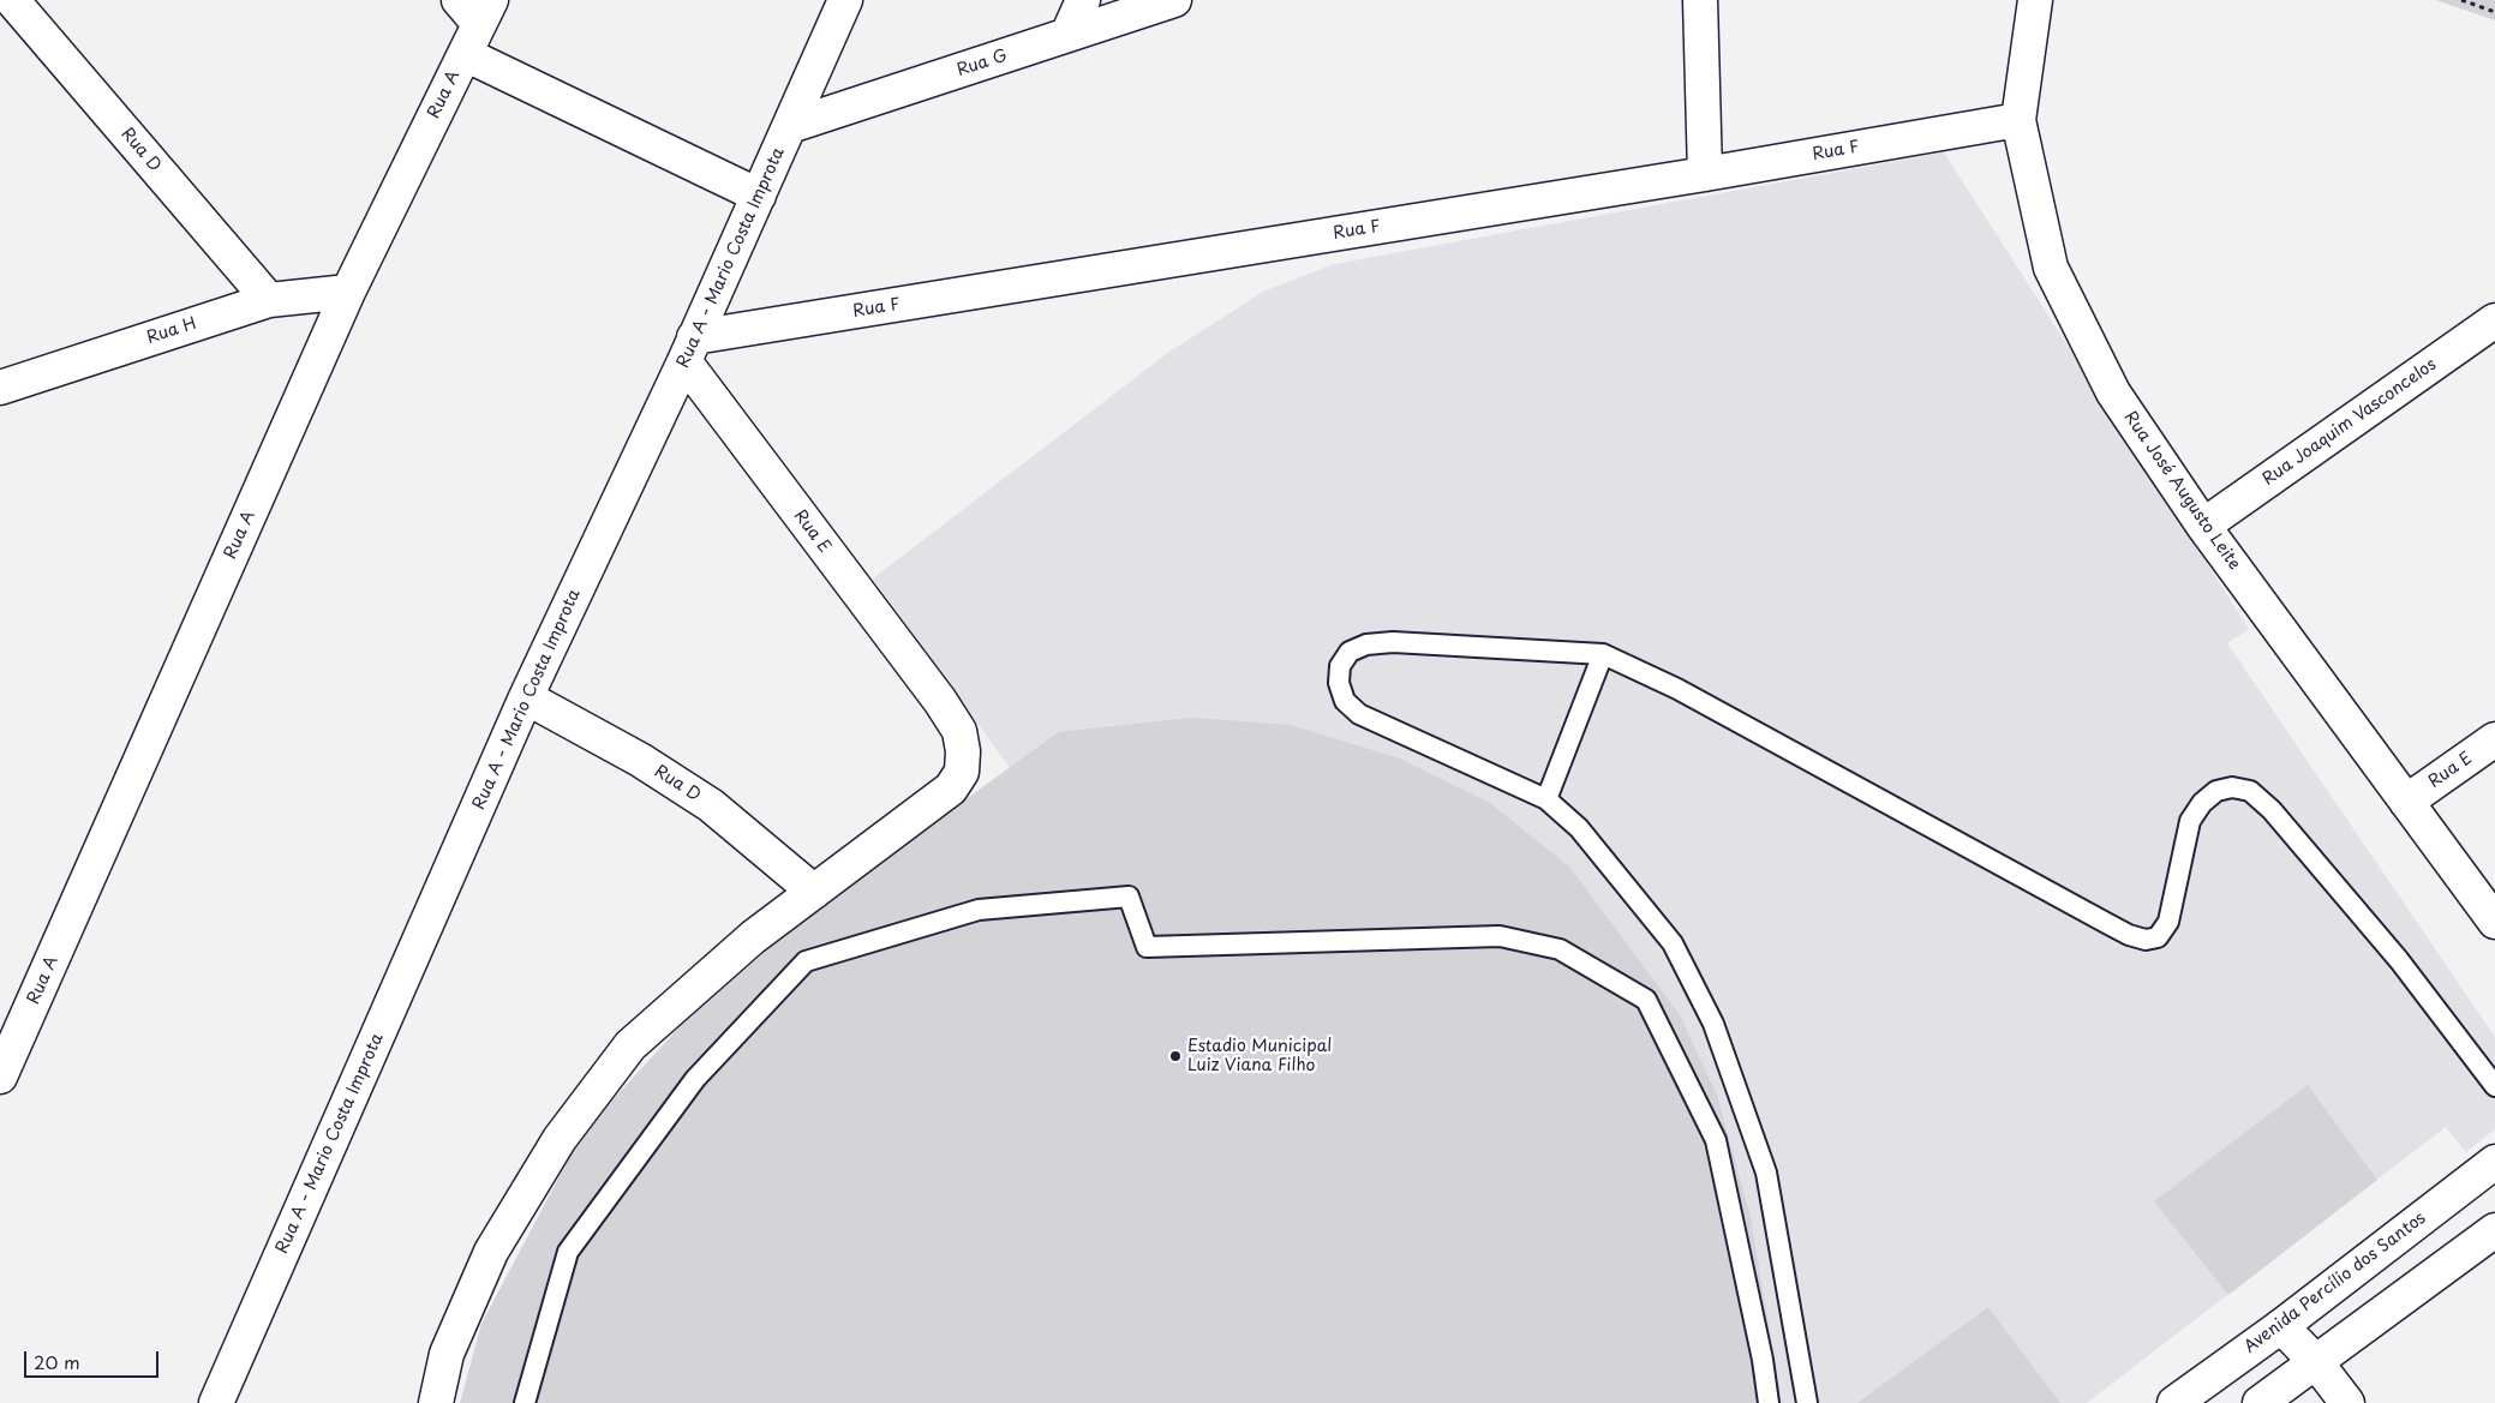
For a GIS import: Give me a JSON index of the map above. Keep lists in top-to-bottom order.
{
  "streets": {
    "street": [
      "Rua G",
      "Rua A",
      "Rua D",
      "Rua F",
      "Rua A - Mario Costa Improta",
      "Rua H",
      "Rua Joaquim Vasconcelos",
      "Rua José Augusto Leite",
      "Rua E",
      "Avenida Percílio dos Santos"
    ]
  },
  "crossings": [
    ["Rua G", "Rua A - Mario Costa Improta"],
    ["Rua A", "Rua H"],
    ["Rua D", "Rua A - Mario Costa Improta"],
    ["Rua D", "Rua H"],
    ["Rua D", "Rua E"],
    ["Rua F", "Rua A - Mario Costa Improta"],
    ["Rua F", "Rua José Augusto Leite"],
    ["Rua F", "Rua E"],
    ["Rua A - Mario Costa Improta", "Rua E"],
    ["Rua Joaquim Vasconcelos", "Rua José Augusto Leite"],
    ["Rua José Augusto Leite", "Rua E"]
  ],
  "places": ["Estadio Municipal Luiz Viana Filho"],
  "scale_bar": "20 m"
}
